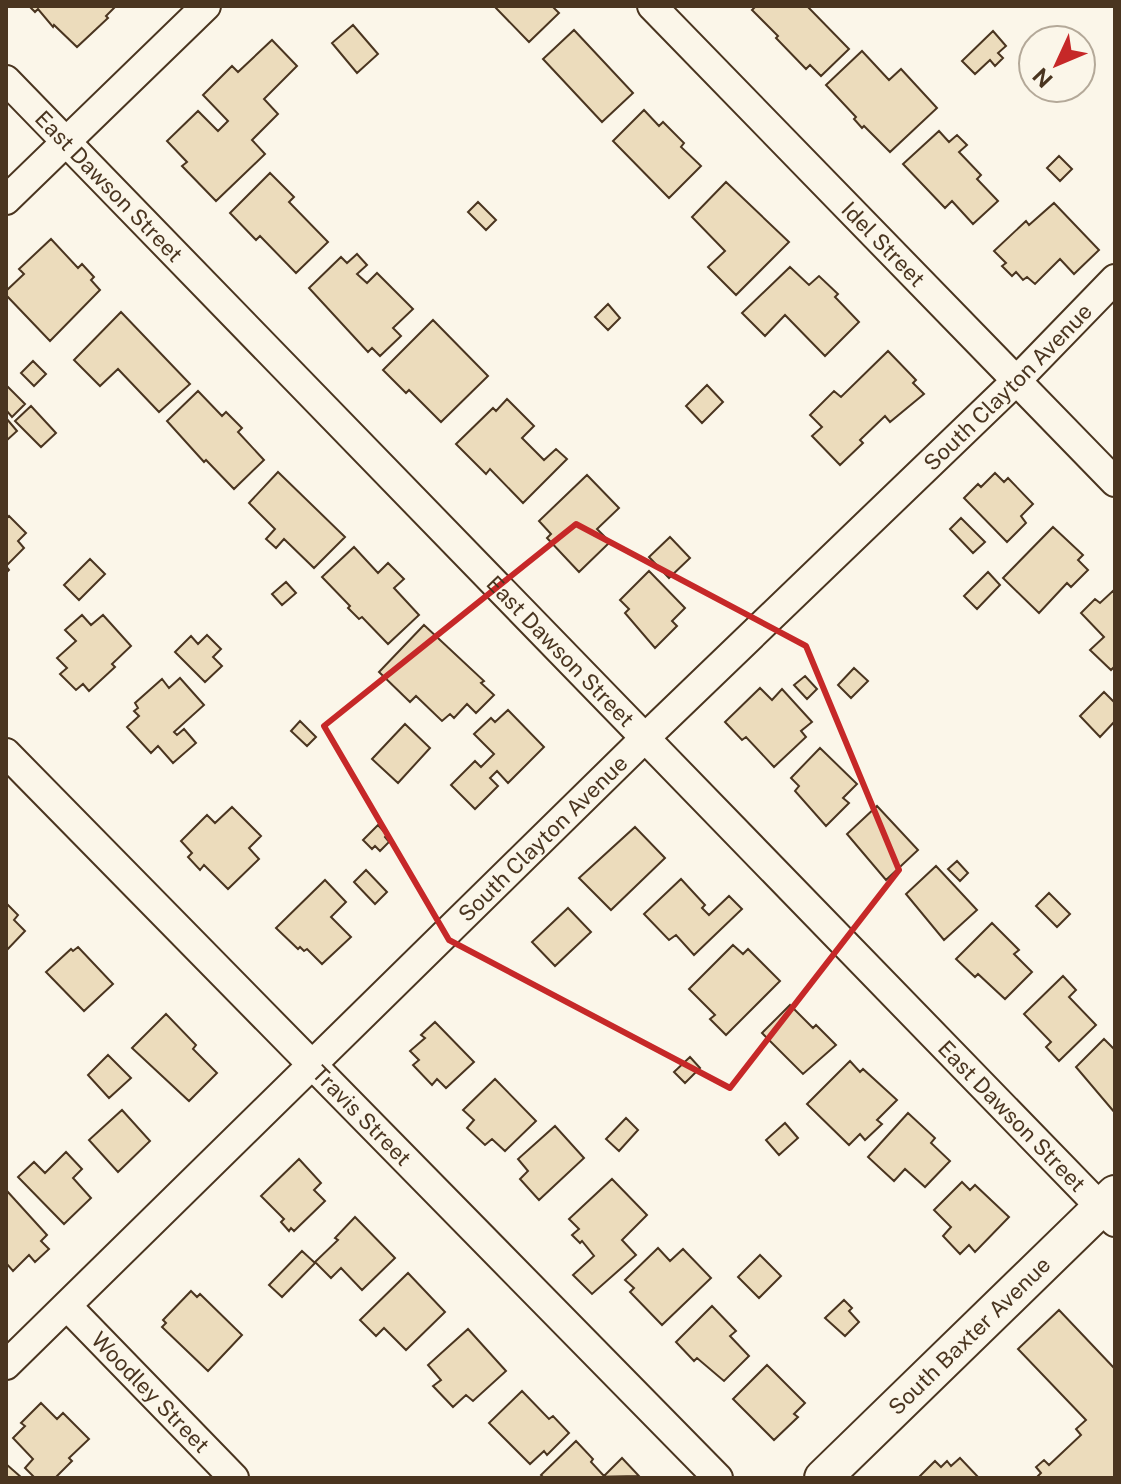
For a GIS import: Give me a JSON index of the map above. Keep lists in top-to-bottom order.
{
  "streets": {
    "street": [
      "East Dawson Street",
      "Idel Street",
      "South Clayton Avenue",
      "Travis Street",
      "South Baxter Avenue",
      "Woodley Street"
    ]
  },
  "crossings": [
    ["East Dawson Street", "South Clayton Avenue"],
    ["East Dawson Street", "South Baxter Avenue"],
    ["Idel Street", "South Clayton Avenue"],
    ["South Clayton Avenue", "Travis Street"],
    ["South Clayton Avenue", "Woodley Street"]
  ],
  "north": "bottom left"
}
